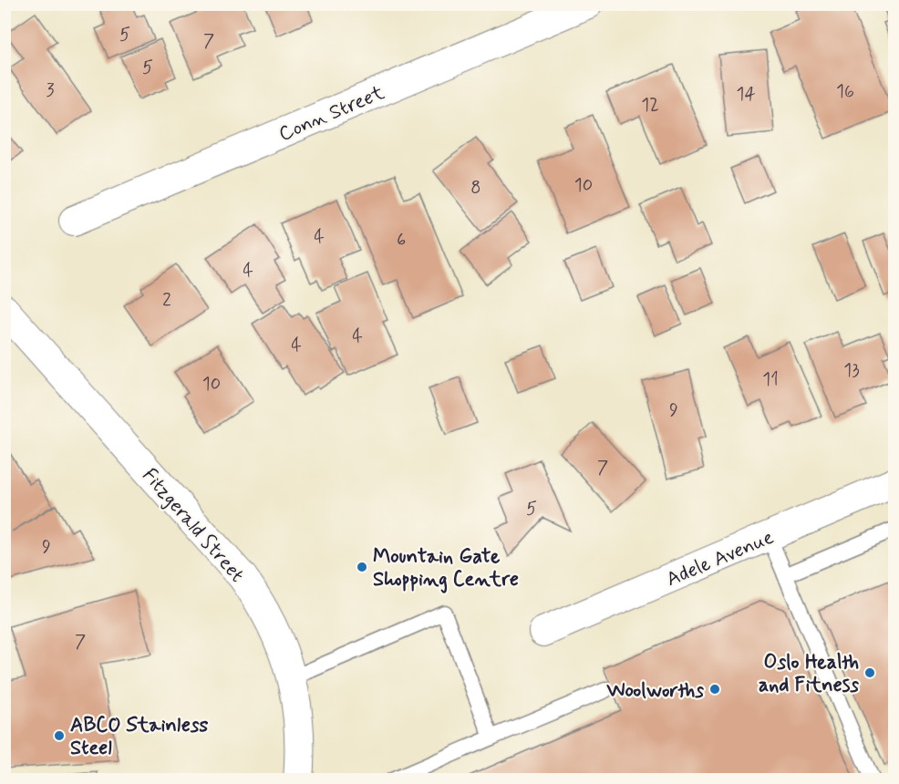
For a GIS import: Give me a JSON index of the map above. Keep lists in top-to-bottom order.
{
  "streets": {
    "street": ["Conn Street", "Fitzgerald Street", "Adele Avenue"]
  },
  "places": [
    "Mountain Gate Shopping Centre",
    "Oslo Health and Fitness",
    "Woolworths",
    "ABCO Stainless Steel"
  ],
  "house_numbers": [
    "5",
    "7",
    "5",
    "3",
    "16",
    "14",
    "12",
    "10",
    "8",
    "4",
    "6",
    "4",
    "2",
    "4",
    "4",
    "13",
    "11",
    "10",
    "9",
    "7",
    "5",
    "9",
    "7"
  ]
}
